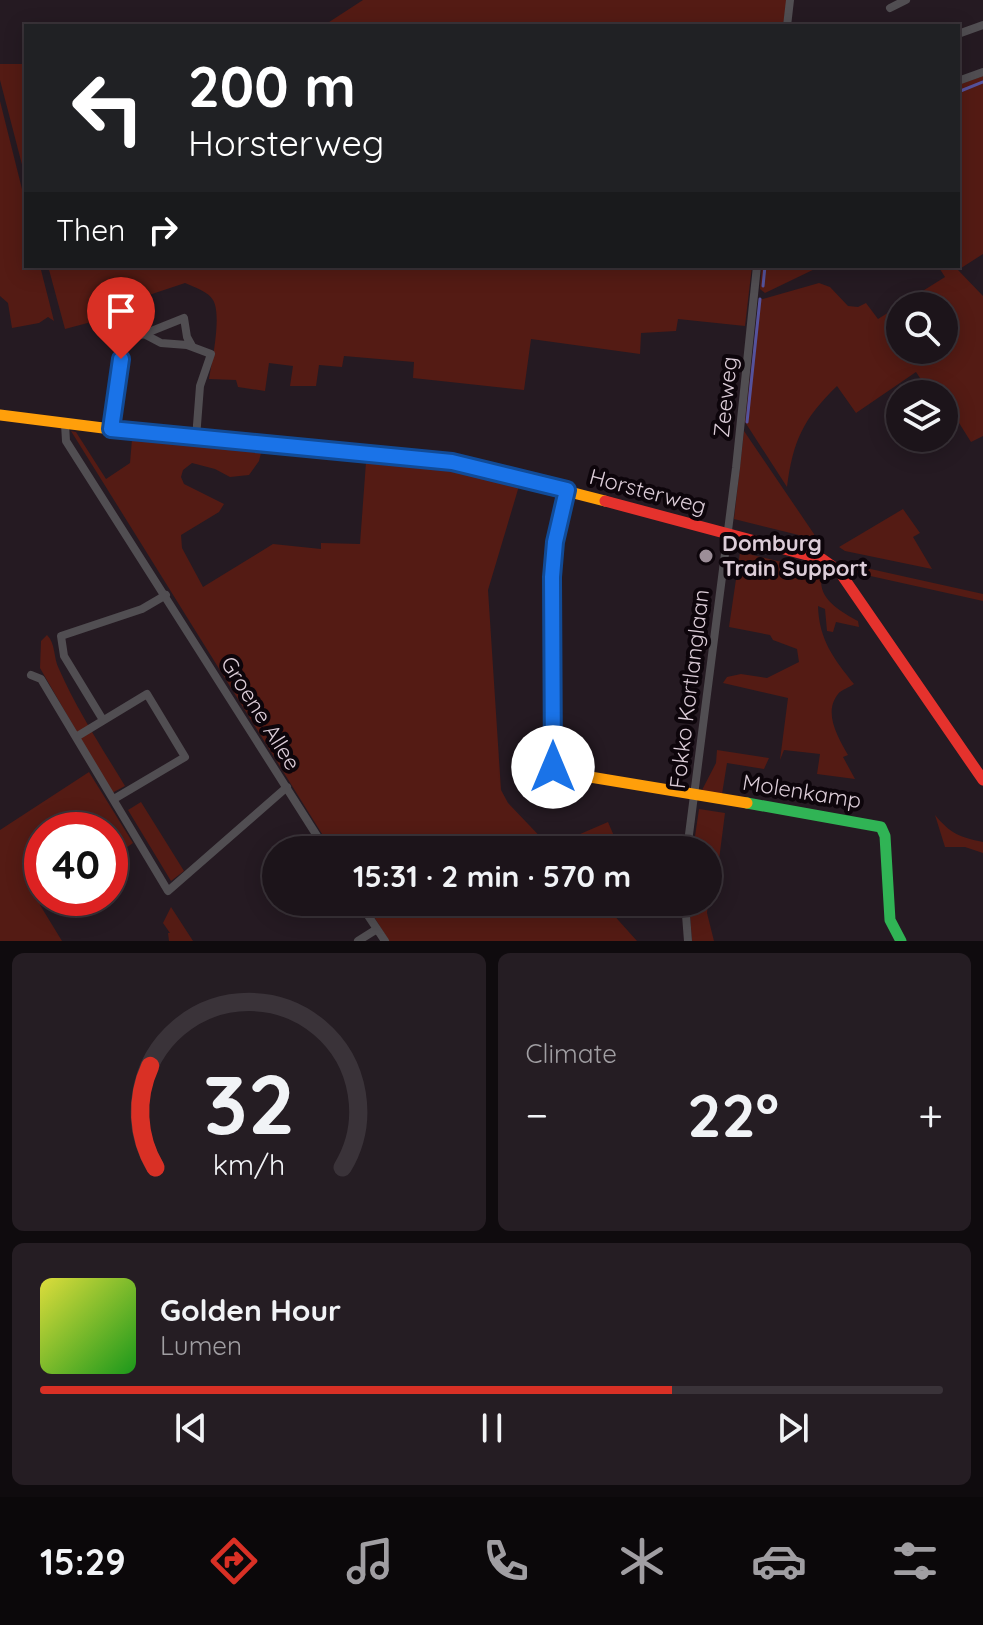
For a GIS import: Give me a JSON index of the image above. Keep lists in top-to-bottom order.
{
  "streets": {
    "main road": ["Horsterweg", "Molenkamp"],
    "street": ["Zeeweg", "Fokko Kortlanglaan", "Groene Allee"]
  },
  "crossings": [
    ["Zeeweg", "Horsterweg"],
    ["Zeeweg", "Fokko Kortlanglaan"],
    ["Horsterweg", "Fokko Kortlanglaan"],
    ["Horsterweg", "Groene Allee"],
    ["Horsterweg", "Molenkamp"],
    ["Fokko Kortlanglaan", "Molenkamp"]
  ],
  "places": ["Domburg Train Support"],
  "page": {
    "turn": ["200 m", "Horsterweg"],
    "then": "Then",
    "limit": "40",
    "trip": "15:31 · 2 min · 570 m",
    "tile": "Climate",
    "heat": ["−", "22°", "+"],
    "song": ["Golden Hour", "Lumen"],
    "tabs": "15:29",
    "gauge": ["32", "km/h"]
  }
}
